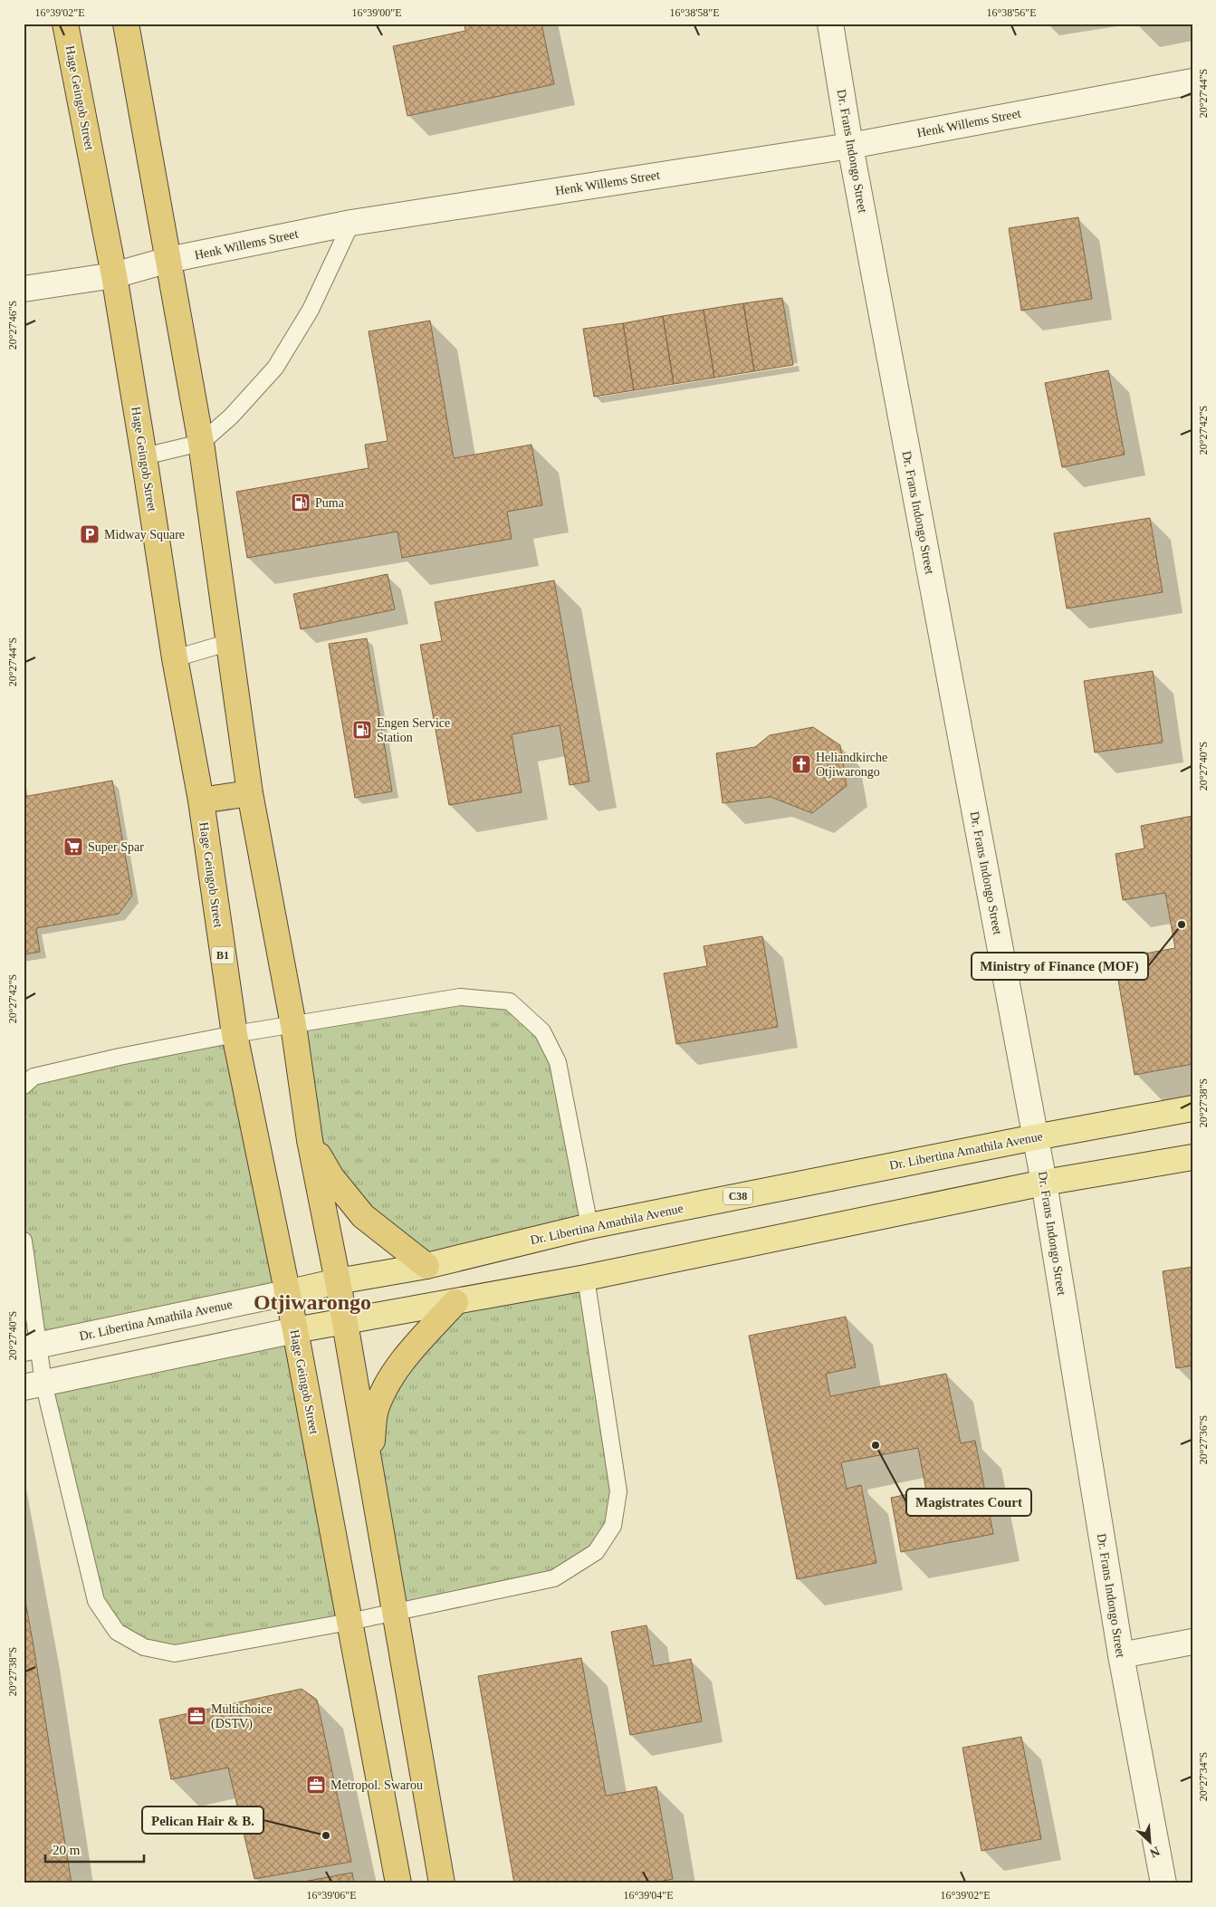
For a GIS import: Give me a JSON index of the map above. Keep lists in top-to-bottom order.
{
  "streets": {
    "highway": ["Hage Geingob Street", "B1"],
    "main road": ["Dr. Libertina Amathila Avenue", "C38"],
    "street": ["Henk Willems Street", "Dr. Frans Indongo Street"]
  },
  "crossings": [
    ["Hage Geingob Street", "Henk Willems Street"],
    ["Hage Geingob Street", "Dr. Libertina Amathila Avenue"],
    ["Henk Willems Street", "Dr. Frans Indongo Street"],
    ["Dr. Frans Indongo Street", "Dr. Libertina Amathila Avenue"]
  ],
  "districts": ["Otjiwarongo"],
  "places": {
    "fuel station": ["Puma", "Engen Service Station"],
    "parking": ["Midway Square"],
    "church": ["Heliandkirche Otjiwarongo"],
    "supermarket": ["Super Spar"],
    "other": ["Ministry of Finance (MOF)", "Magistrates Court", "Pelican Hair & B."],
    "office": ["Multichoice (DSTV)", "Metropol. Swarou"]
  },
  "scale_bar": "20 m",
  "north": "bottom right",
  "coordinates": [
    "16°39'02\"E",
    "16°39'00\"E",
    "16°38'58\"E",
    "16°38'56\"E",
    "20°27'44\"S",
    "20°27'46\"S",
    "20°27'42\"S",
    "20°27'40\"S",
    "20°27'38\"S",
    "20°27'36\"S",
    "20°27'34\"S",
    "16°39'06\"E",
    "16°39'04\"E"
  ]
}
